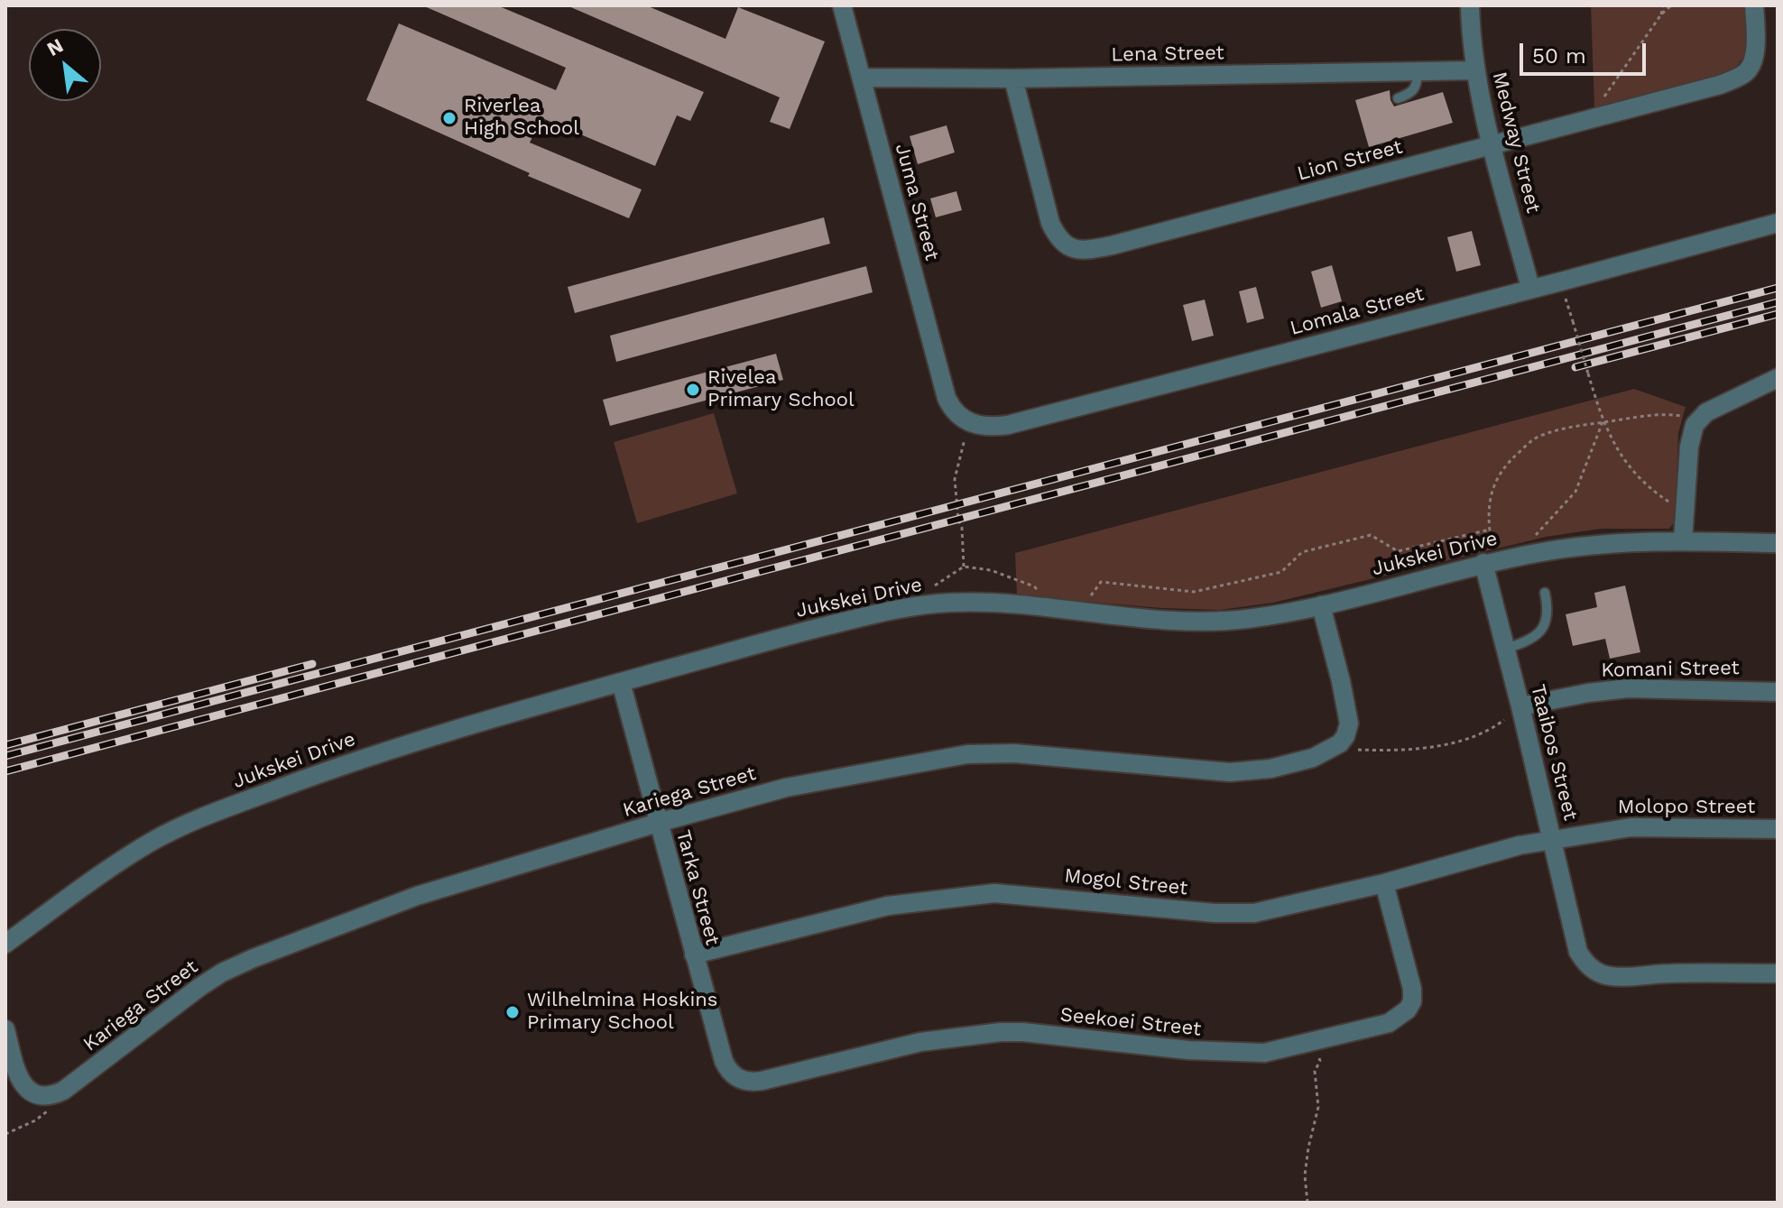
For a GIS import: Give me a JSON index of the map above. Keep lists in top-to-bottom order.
{
  "streets": {
    "street": [
      "Lena Street",
      "Medway Street",
      "Lion Street",
      "Juma Street",
      "Lomala Street",
      "Jukskei Drive",
      "Komani Street",
      "Taaibos Street",
      "Kariega Street",
      "Molopo Street",
      "Mogol Street",
      "Tarka Street",
      "Seekoei Street"
    ]
  },
  "crossings": [
    ["Lena Street", "Medway Street"],
    ["Lena Street", "Lion Street"],
    ["Lena Street", "Juma Street"],
    ["Medway Street", "Lion Street"],
    ["Medway Street", "Lomala Street"],
    ["Juma Street", "Lomala Street"],
    ["Jukskei Drive", "Taaibos Street"],
    ["Jukskei Drive", "Tarka Street"],
    ["Komani Street", "Taaibos Street"],
    ["Taaibos Street", "Molopo Street"],
    ["Taaibos Street", "Mogol Street"],
    ["Kariega Street", "Tarka Street"],
    ["Molopo Street", "Mogol Street"],
    ["Mogol Street", "Tarka Street"],
    ["Mogol Street", "Seekoei Street"],
    ["Tarka Street", "Seekoei Street"]
  ],
  "places": ["Riverlea High School", "Rivelea Primary School", "Wilhelmina Hoskins Primary School"],
  "scale_bar": "50 m",
  "north": "top left"
}
